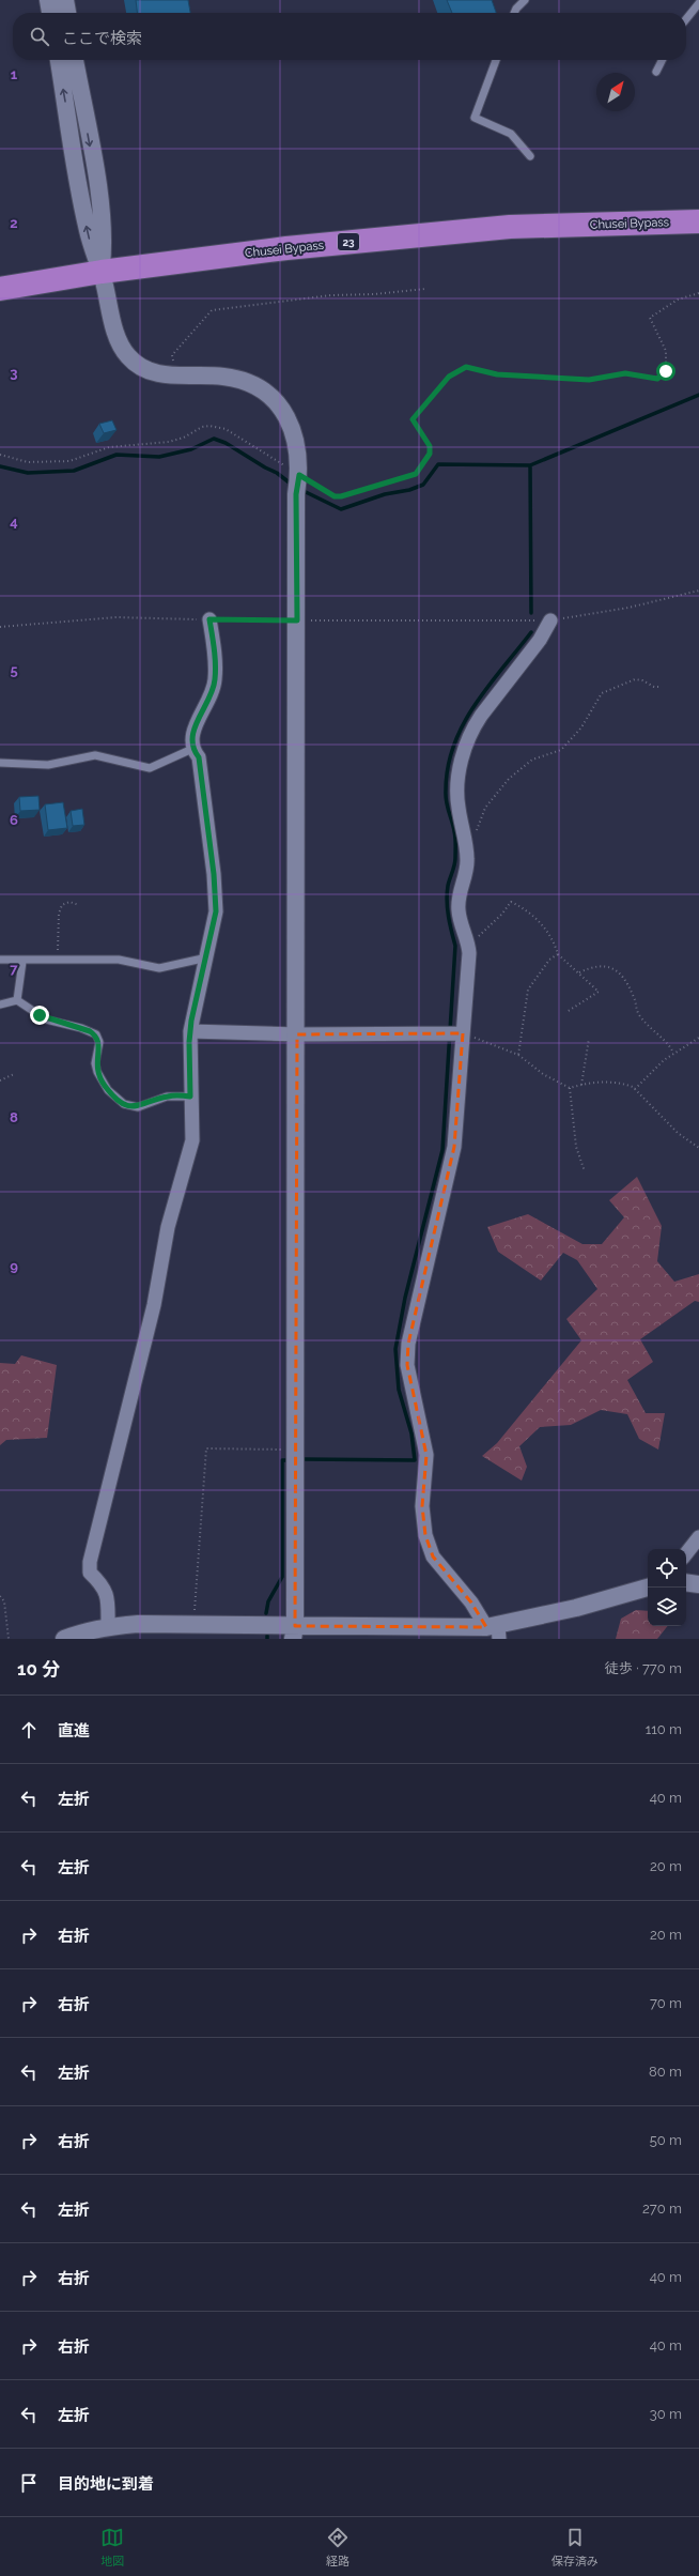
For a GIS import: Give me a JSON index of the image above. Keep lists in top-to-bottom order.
{
  "streets": {
    "highway": ["Chusei Bypass", "23"]
  },
  "north": "top right",
  "page": {
    "search": "ここで検索",
    "heading": ["10 分", "徒歩 · 770 m"],
    "list": [
      ["直進", "110 m"],
      ["左折", "40 m"],
      ["左折", "20 m"],
      ["右折", "20 m"],
      ["右折", "70 m"],
      ["左折", "80 m"],
      ["右折", "50 m"],
      ["左折", "270 m"],
      ["右折", "40 m"],
      ["右折", "40 m"],
      ["左折", "30 m"],
      "目的地に到着"
    ],
    "nav": ["地図", "経路", "保存済み"]
  },
  "grid": {
    "rows": [
      "1",
      "2",
      "3",
      "4",
      "5",
      "6",
      "7",
      "8",
      "9"
    ]
  }
}
